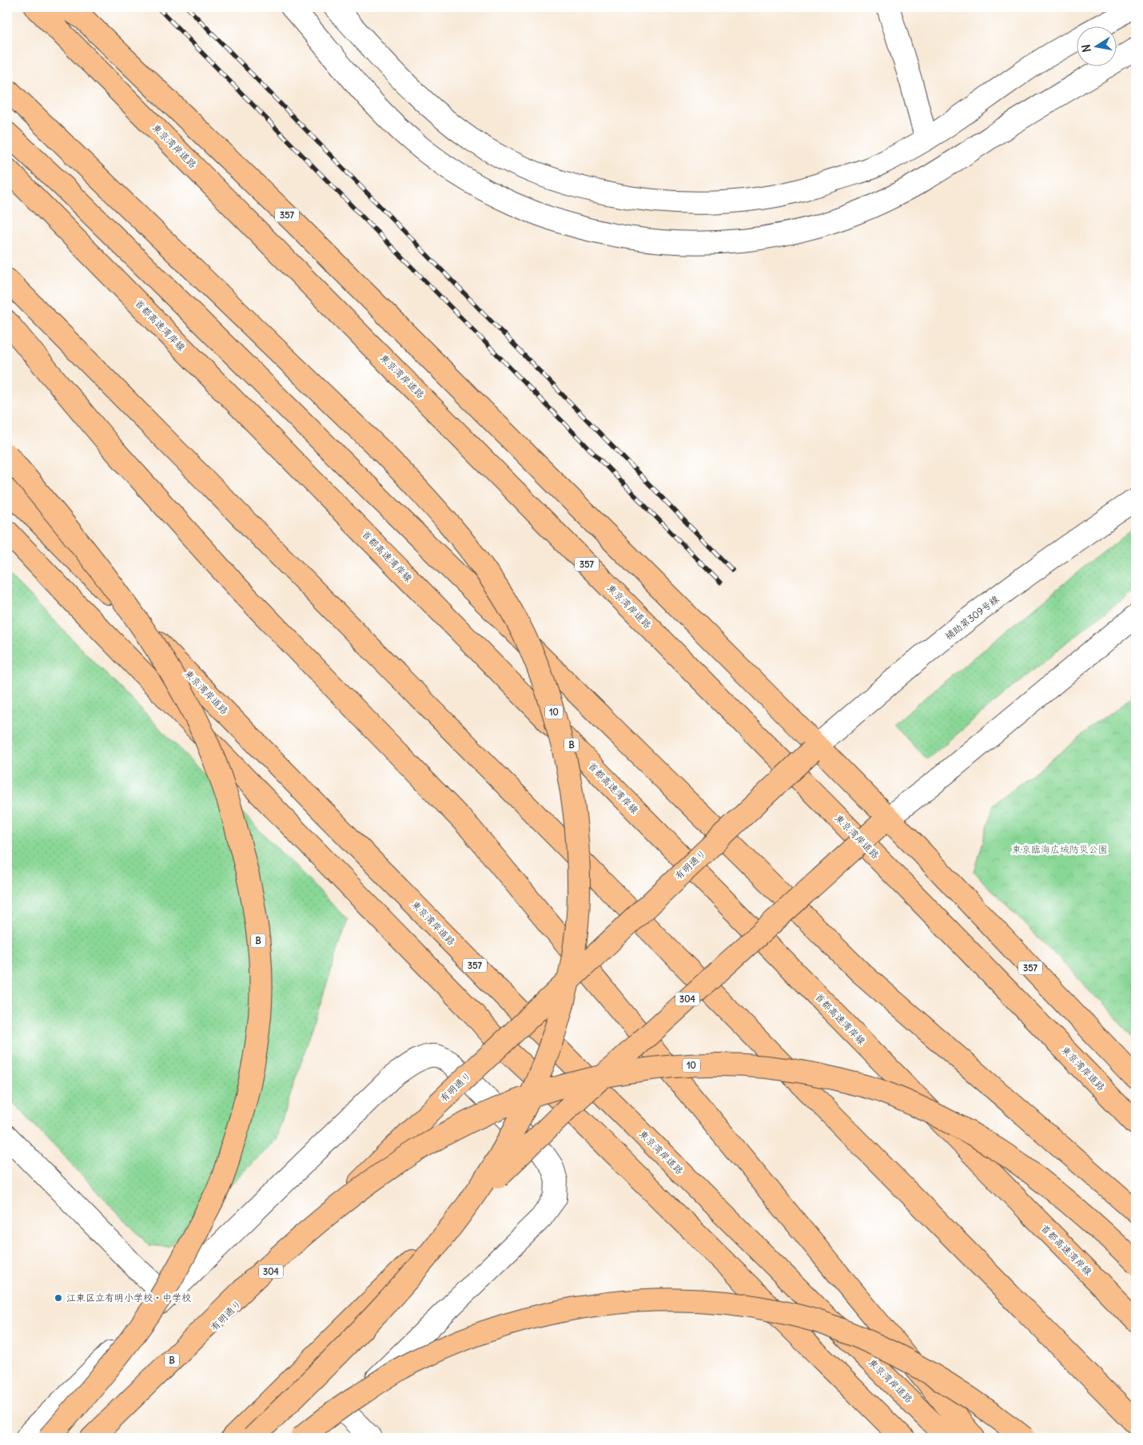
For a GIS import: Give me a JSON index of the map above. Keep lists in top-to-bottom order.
{
  "streets": {
    "main road": [
      "東京湾岸道路",
      "357",
      "首都高速湾岸線",
      "10",
      "B",
      "有明通り",
      "304"
    ],
    "street": ["補助第309号線"]
  },
  "crossings": [
    ["357", "補助第309号線"],
    ["357", "有明通り"],
    ["357", "304"],
    ["補助第309号線", "有明通り"],
    ["10", "B"]
  ],
  "parks": ["東京臨海広域防災公園"],
  "places": ["江東区立有明小学校・中学校"],
  "north": "left"
}
